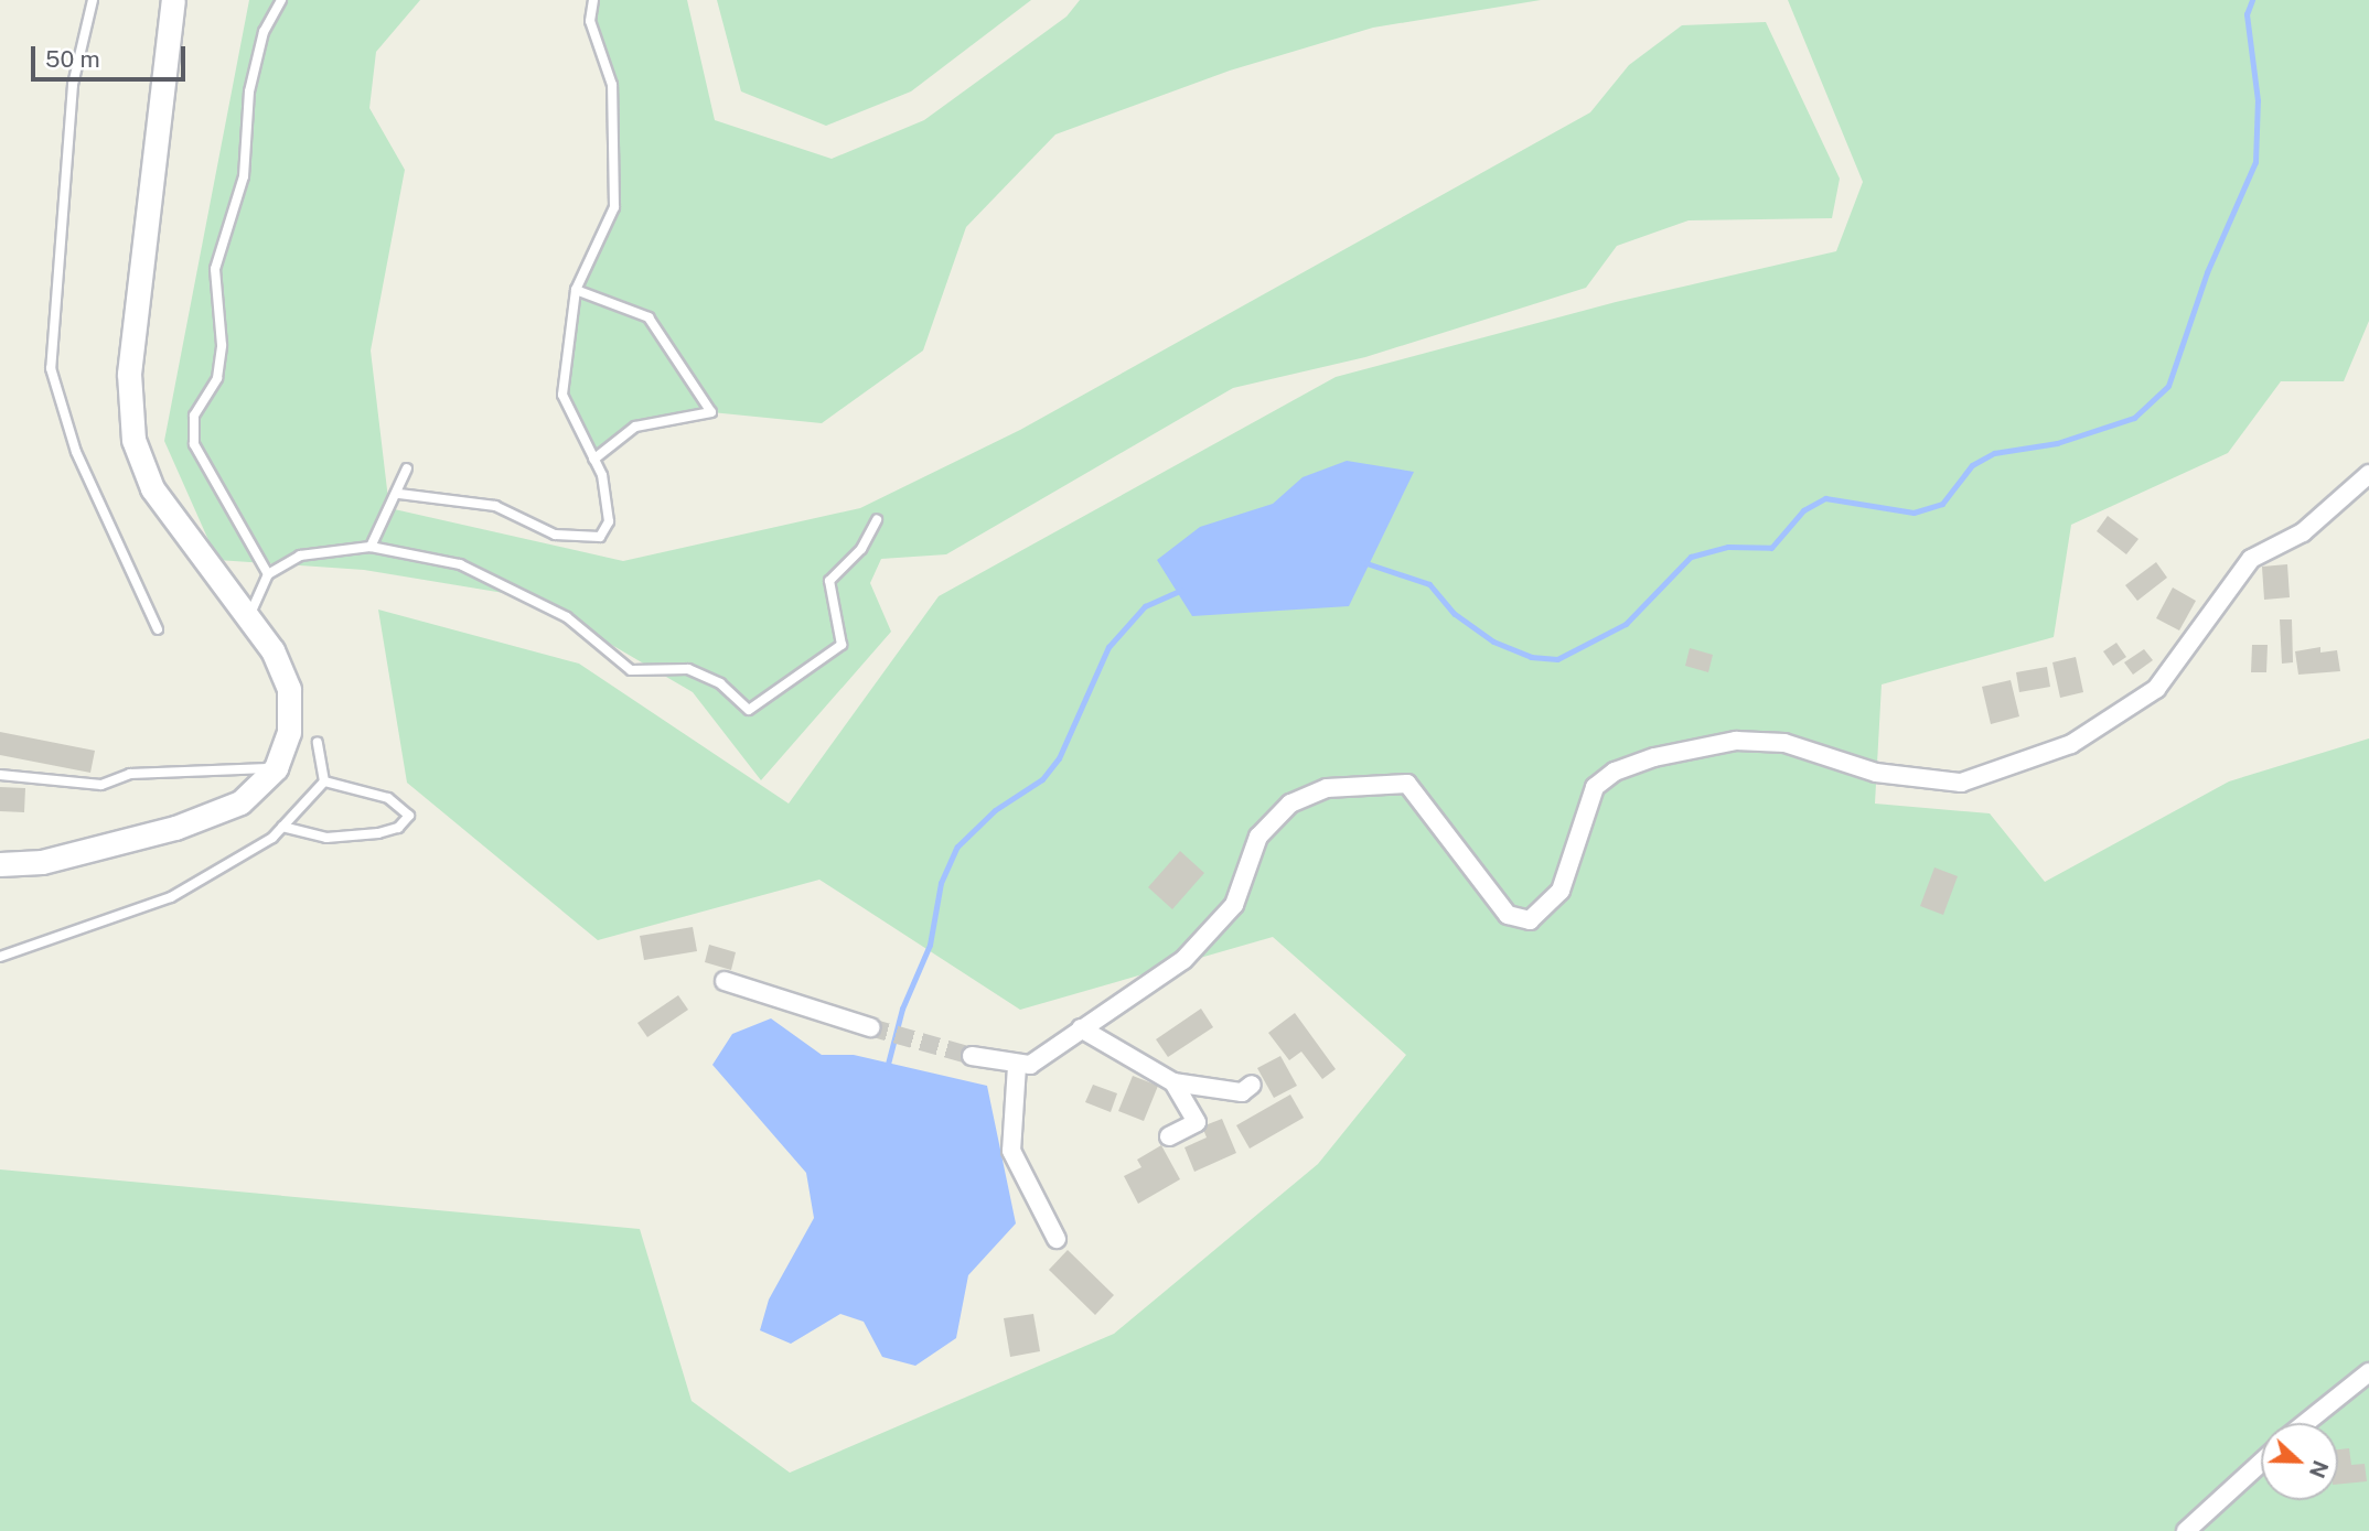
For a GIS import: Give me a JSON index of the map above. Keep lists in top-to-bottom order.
{
  "scale_bar": "50 m",
  "north": "right"
}
